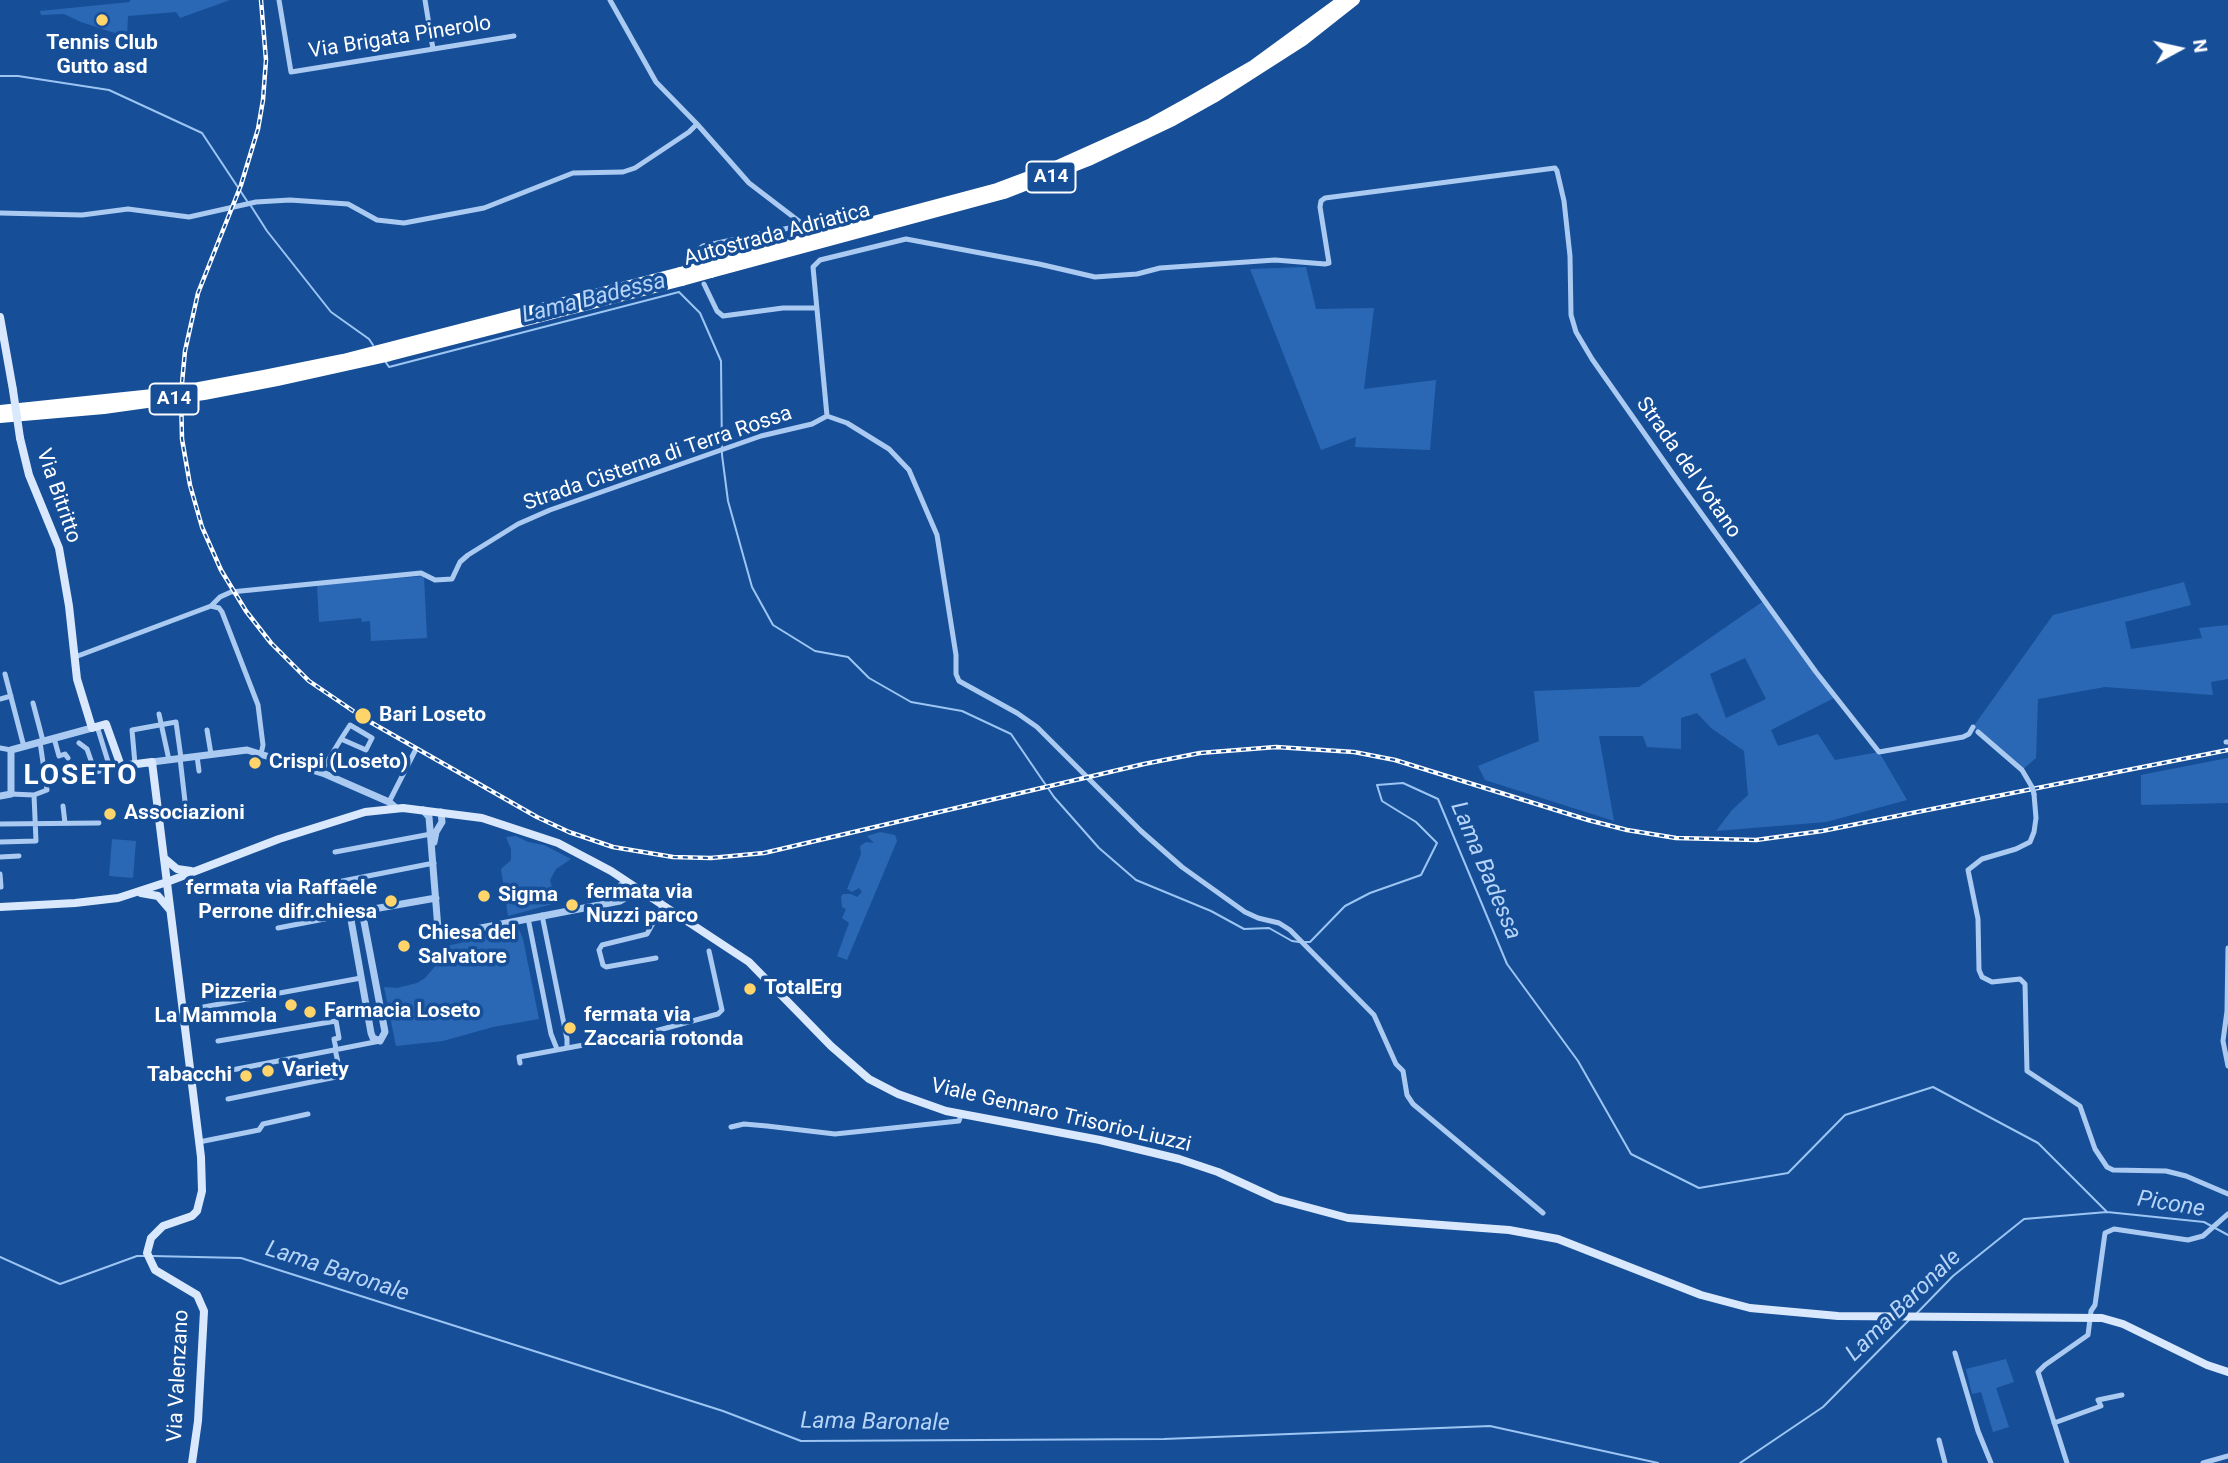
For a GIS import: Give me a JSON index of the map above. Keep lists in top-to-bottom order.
{
  "streets": {
    "highway": ["A14", "Autostrada Adriatica"],
    "main road": ["Via Bitritto", "Viale Gennaro Trisorio-Liuzzi", "Via Valenzano"],
    "street": ["Via Brigata Pinerolo", "Strada Cisterna di Terra Rossa", "Strada del Votano"]
  },
  "crossings": [
    ["Strada Cisterna di Terra Rossa", "Via Bitritto"],
    ["Viale Gennaro Trisorio-Liuzzi", "Via Valenzano"]
  ],
  "districts": ["LOSETO"],
  "water": ["Lama Badessa", "Picone", "Lama Baronale"],
  "places": [
    "Tennis Club Gutto asd",
    "Bari Loseto",
    "Crispi (Loseto)",
    "Associazioni",
    "Sigma",
    "fermata via Raffaele Perrone difr.chiesa",
    "fermata via Nuzzi parco",
    "Chiesa del Salvatore",
    "TotalErg",
    "Pizzeria La Mammola",
    "Farmacia Loseto",
    "fermata via Zaccaria rotonda",
    "Variety",
    "Tabacchi"
  ],
  "north": "right"
}
